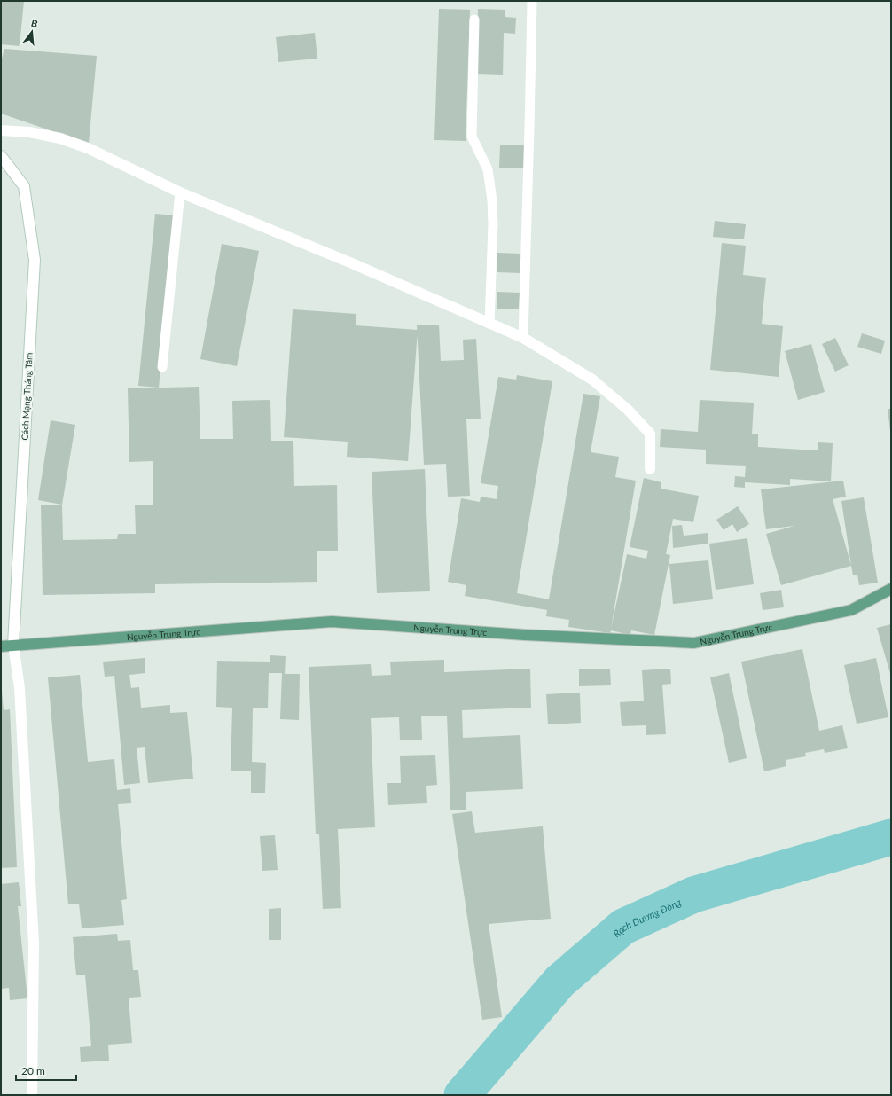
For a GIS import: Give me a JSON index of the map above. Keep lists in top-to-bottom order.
{
  "streets": {
    "main road": ["Nguyễn Trung Trực"],
    "street": ["Cách Mạng Tháng Tám"]
  },
  "crossings": [
    ["Cách Mạng Tháng Tám", "Nguyễn Trung Trực"]
  ],
  "water": ["Rạch Dương Đông"],
  "scale_bar": "20 m",
  "north": "top"
}
